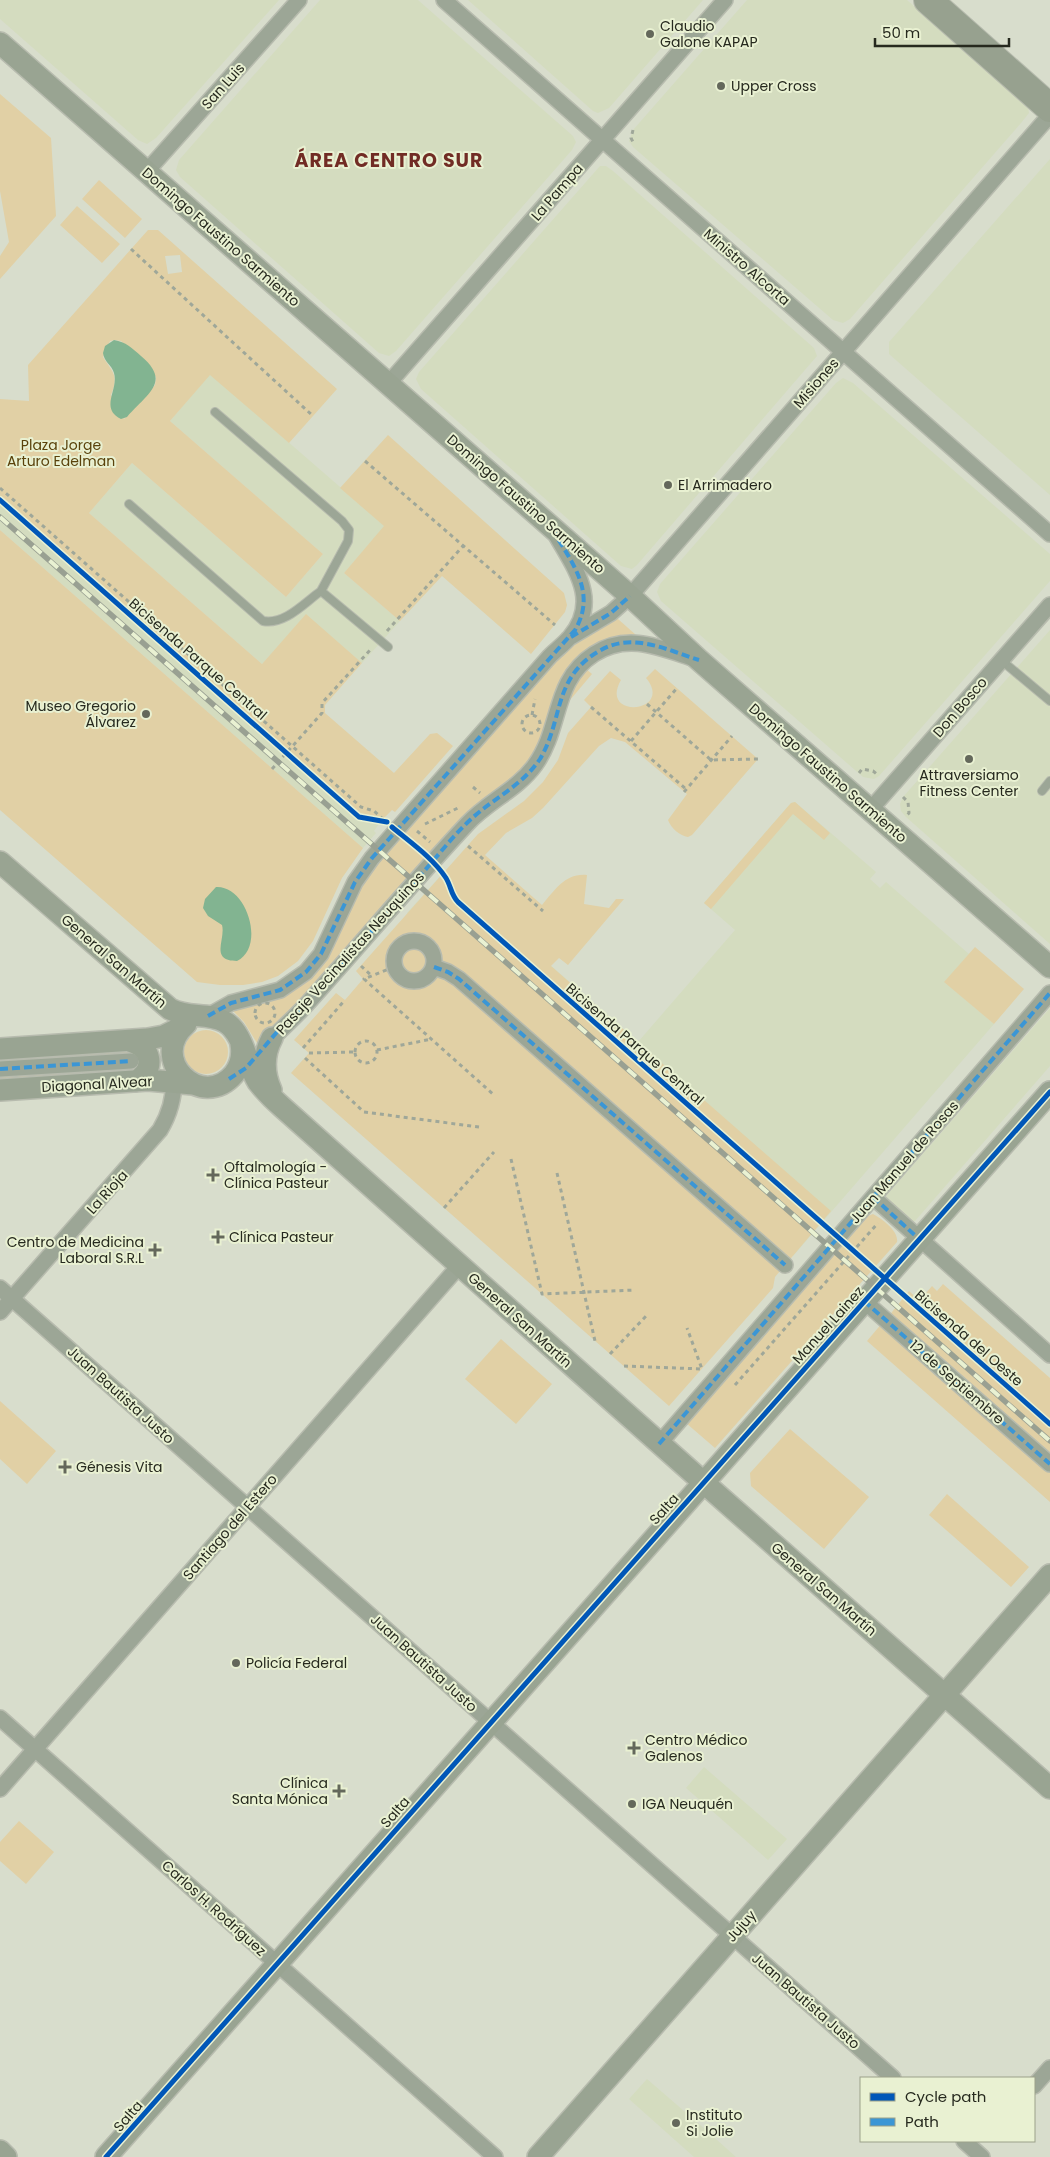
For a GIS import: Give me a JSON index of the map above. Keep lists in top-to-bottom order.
{
  "streets": {
    "main road": [
      "Domingo Faustino Sarmiento",
      "General San Martín",
      "Diagonal Alvear",
      "Manuel Lainez",
      "Salta",
      "Jujuy"
    ],
    "street": [
      "San Luis",
      "La Pampa",
      "Ministro Alcorta",
      "Misiones",
      "Don Bosco",
      "Pasaje Vecinalistas Neuquinos",
      "Juan Manuel de Rosas",
      "La Rioja",
      "12 de Septiembre",
      "Juan Bautista Justo",
      "Santiago del Estero",
      "Carlos H. Rodríguez"
    ],
    "cycle path": ["Bicisenda Parque Central"]
  },
  "crossings": [
    ["San Luis", "Domingo Faustino Sarmiento"],
    ["La Pampa", "Domingo Faustino Sarmiento"],
    ["La Pampa", "Ministro Alcorta"],
    ["Domingo Faustino Sarmiento", "Misiones"],
    ["Domingo Faustino Sarmiento", "Don Bosco"],
    ["Domingo Faustino Sarmiento", "Pasaje Vecinalistas Neuquinos"],
    ["Ministro Alcorta", "Misiones"],
    ["Misiones", "Pasaje Vecinalistas Neuquinos"],
    ["Pasaje Vecinalistas Neuquinos", "General San Martín"],
    ["Pasaje Vecinalistas Neuquinos", "Diagonal Alvear"],
    ["Pasaje Vecinalistas Neuquinos", "La Rioja"],
    ["General San Martín", "Diagonal Alvear"],
    ["General San Martín", "Juan Manuel de Rosas"],
    ["General San Martín", "La Rioja"],
    ["General San Martín", "Manuel Lainez"],
    ["General San Martín", "Salta"],
    ["General San Martín", "Santiago del Estero"],
    ["General San Martín", "Jujuy"],
    ["Diagonal Alvear", "La Rioja"],
    ["La Rioja", "Juan Bautista Justo"],
    ["Manuel Lainez", "12 de Septiembre"],
    ["Manuel Lainez", "Salta"],
    ["Juan Bautista Justo", "Salta"],
    ["Juan Bautista Justo", "Santiago del Estero"],
    ["Juan Bautista Justo", "Jujuy"],
    ["Salta", "Carlos H. Rodríguez"],
    ["Santiago del Estero", "Carlos H. Rodríguez"]
  ],
  "districts": ["ÁREA CENTRO SUR"],
  "parks": ["Plaza Jorge Arturo Edelman"],
  "places": {
    "other": [
      "Claudio Galone KAPAP",
      "Upper Cross",
      "El Arrimadero",
      "Museo Gregorio Álvarez",
      "Attraversiamo Fitness Center",
      "Policía Federal",
      "IGA Neuquén",
      "Instituto Si Jolie"
    ],
    "health": [
      "Oftalmología - Clínica Pasteur",
      "Clínica Pasteur",
      "Centro de Medicina Laboral S.R.L",
      "Génesis Vita",
      "Centro Médico Galenos",
      "Clínica Santa Mónica"
    ]
  },
  "legend": ["Cycle path", "Path"],
  "scale_bar": "50 m"
}
